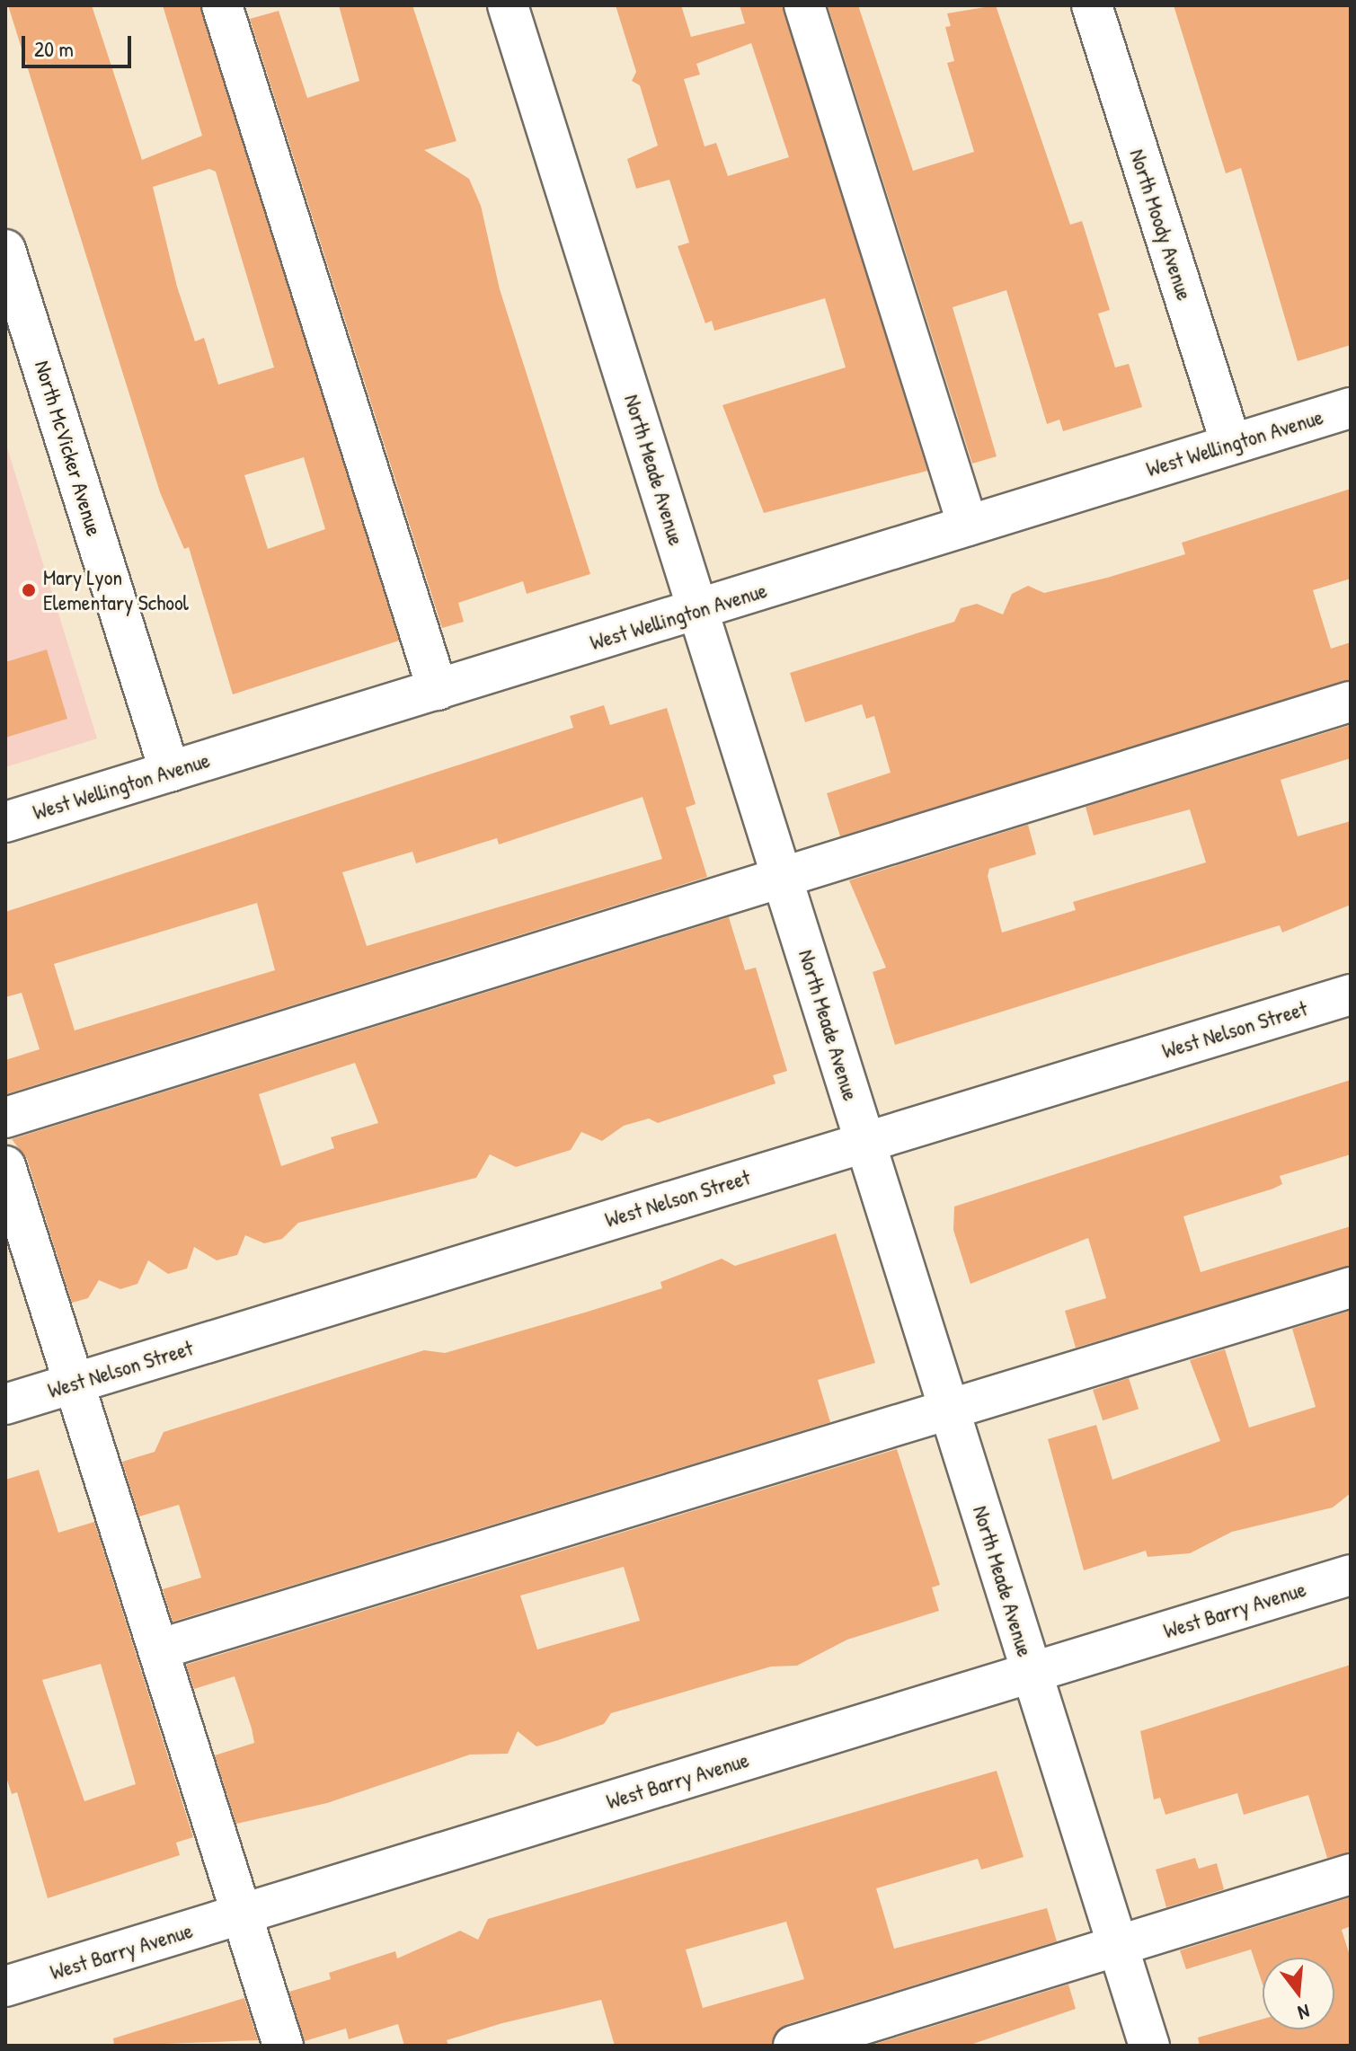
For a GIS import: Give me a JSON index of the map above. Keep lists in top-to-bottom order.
{
  "streets": {
    "street": [
      "North Moody Avenue",
      "West Wellington Avenue",
      "North McVicker Avenue",
      "North Meade Avenue",
      "West Nelson Street",
      "West Barry Avenue"
    ]
  },
  "crossings": [
    ["North Moody Avenue", "West Wellington Avenue"],
    ["West Wellington Avenue", "North McVicker Avenue"],
    ["West Wellington Avenue", "North Meade Avenue"],
    ["North Meade Avenue", "West Nelson Street"],
    ["North Meade Avenue", "West Barry Avenue"]
  ],
  "places": ["Mary Lyon Elementary School"],
  "scale_bar": "20 m",
  "north": "bottom"
}
